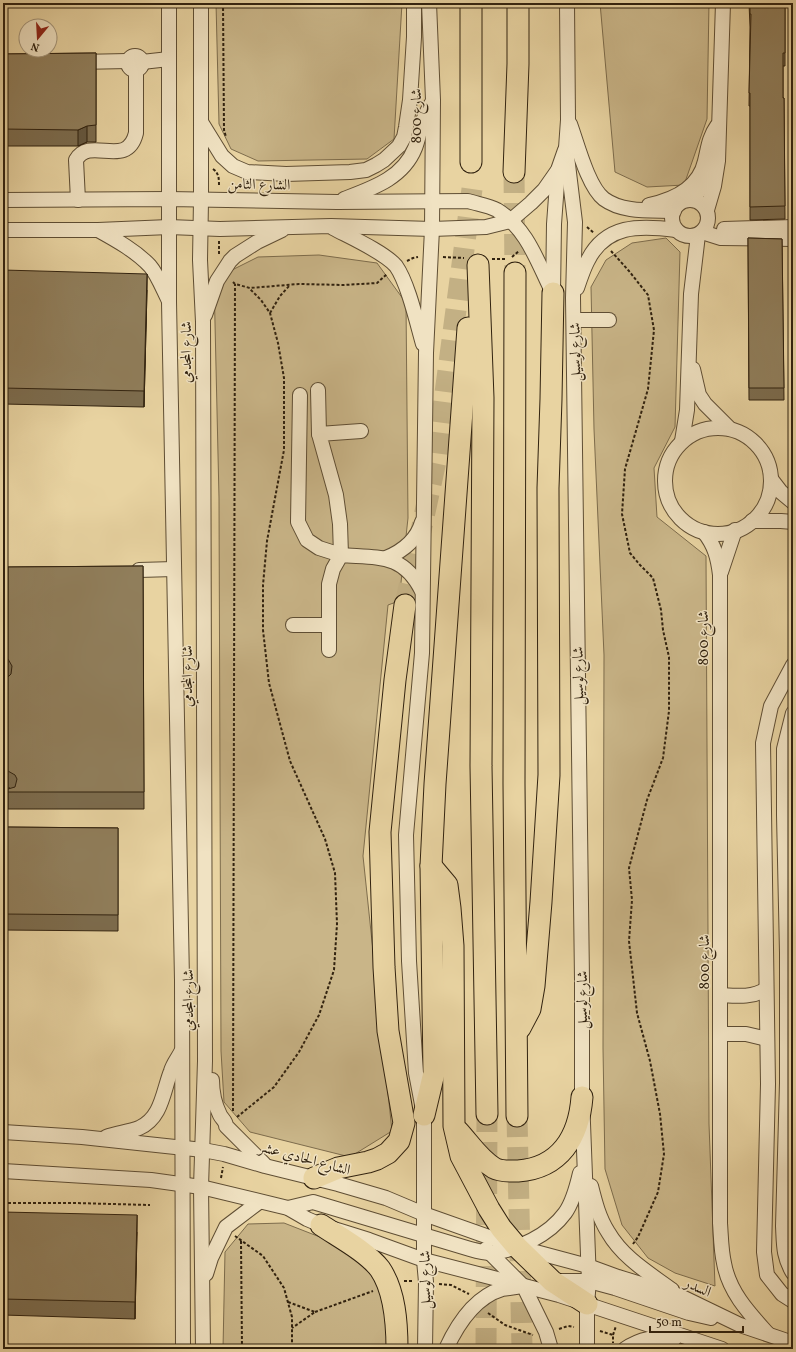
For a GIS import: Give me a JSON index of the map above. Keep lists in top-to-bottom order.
{
  "streets": {
    "street": [
      "شارع 800",
      "الشارع الثامن",
      "شارع المجدمي",
      "شارع لوسيل",
      "الشارع الحادي عشر",
      "السدر"
    ]
  },
  "crossings": [
    ["شارع 800", "الشارع الثامن"],
    ["شارع 800", "شارع لوسيل"],
    ["شارع 800", "السدر"],
    ["الشارع الثامن", "شارع المجدمي"],
    ["شارع المجدمي", "الشارع الحادي عشر"],
    ["شارع لوسيل", "الشارع الحادي عشر"],
    ["شارع لوسيل", "السدر"],
    ["الشارع الحادي عشر", "السدر"]
  ],
  "scale_bar": "50 m",
  "north": "bottom"
}
